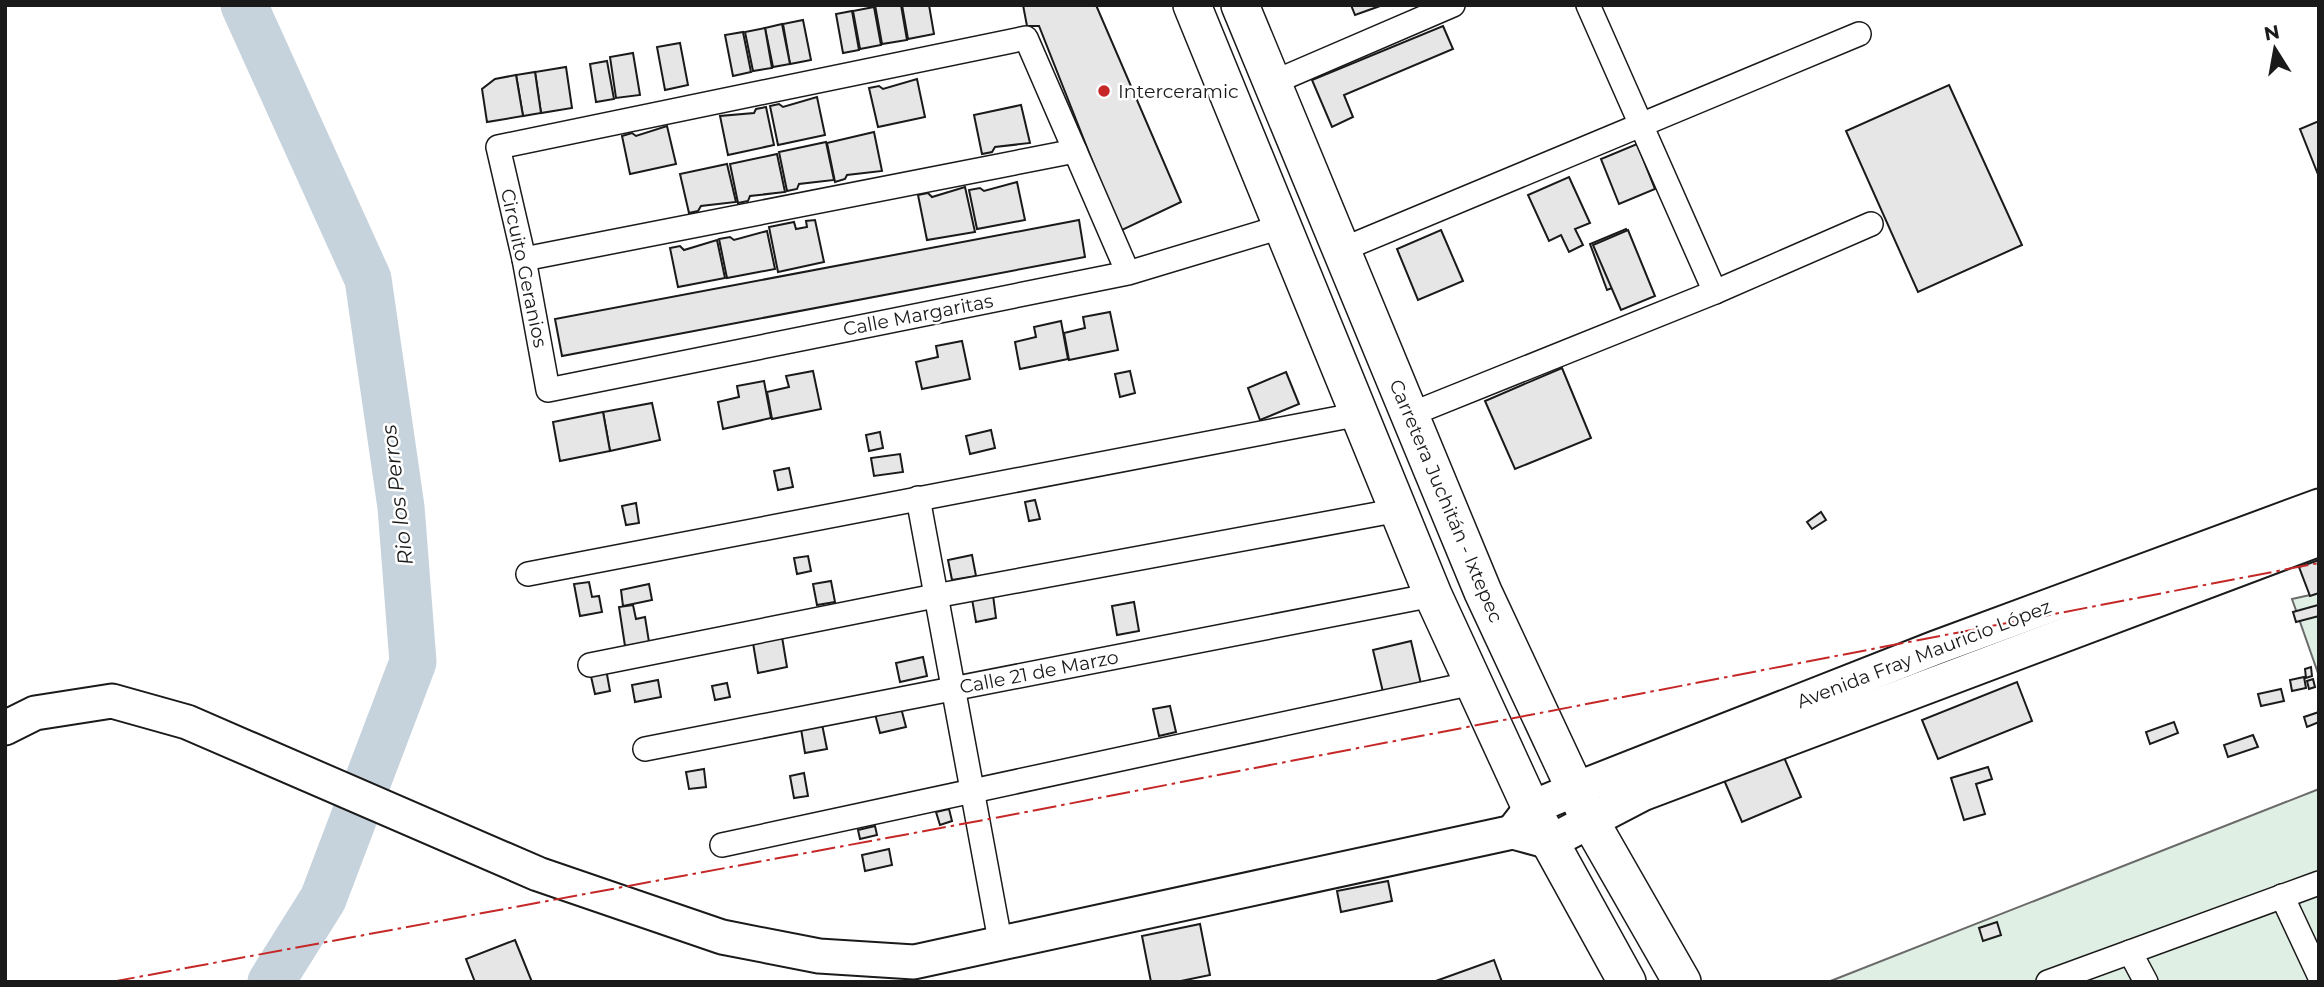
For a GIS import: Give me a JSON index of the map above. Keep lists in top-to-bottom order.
{
  "streets": {
    "main road": ["Carretera Juchitán - Ixtepec"],
    "street": [
      "Circuito Geranios",
      "Calle Margaritas",
      "Avenida Fray Mauricio López",
      "Calle 21 de Marzo"
    ]
  },
  "crossings": [
    ["Circuito Geranios", "Calle Margaritas"],
    ["Carretera Juchitán - Ixtepec", "Avenida Fray Mauricio López"]
  ],
  "water": ["Rio los Perros"],
  "places": ["Interceramic"],
  "north": "top"
}
